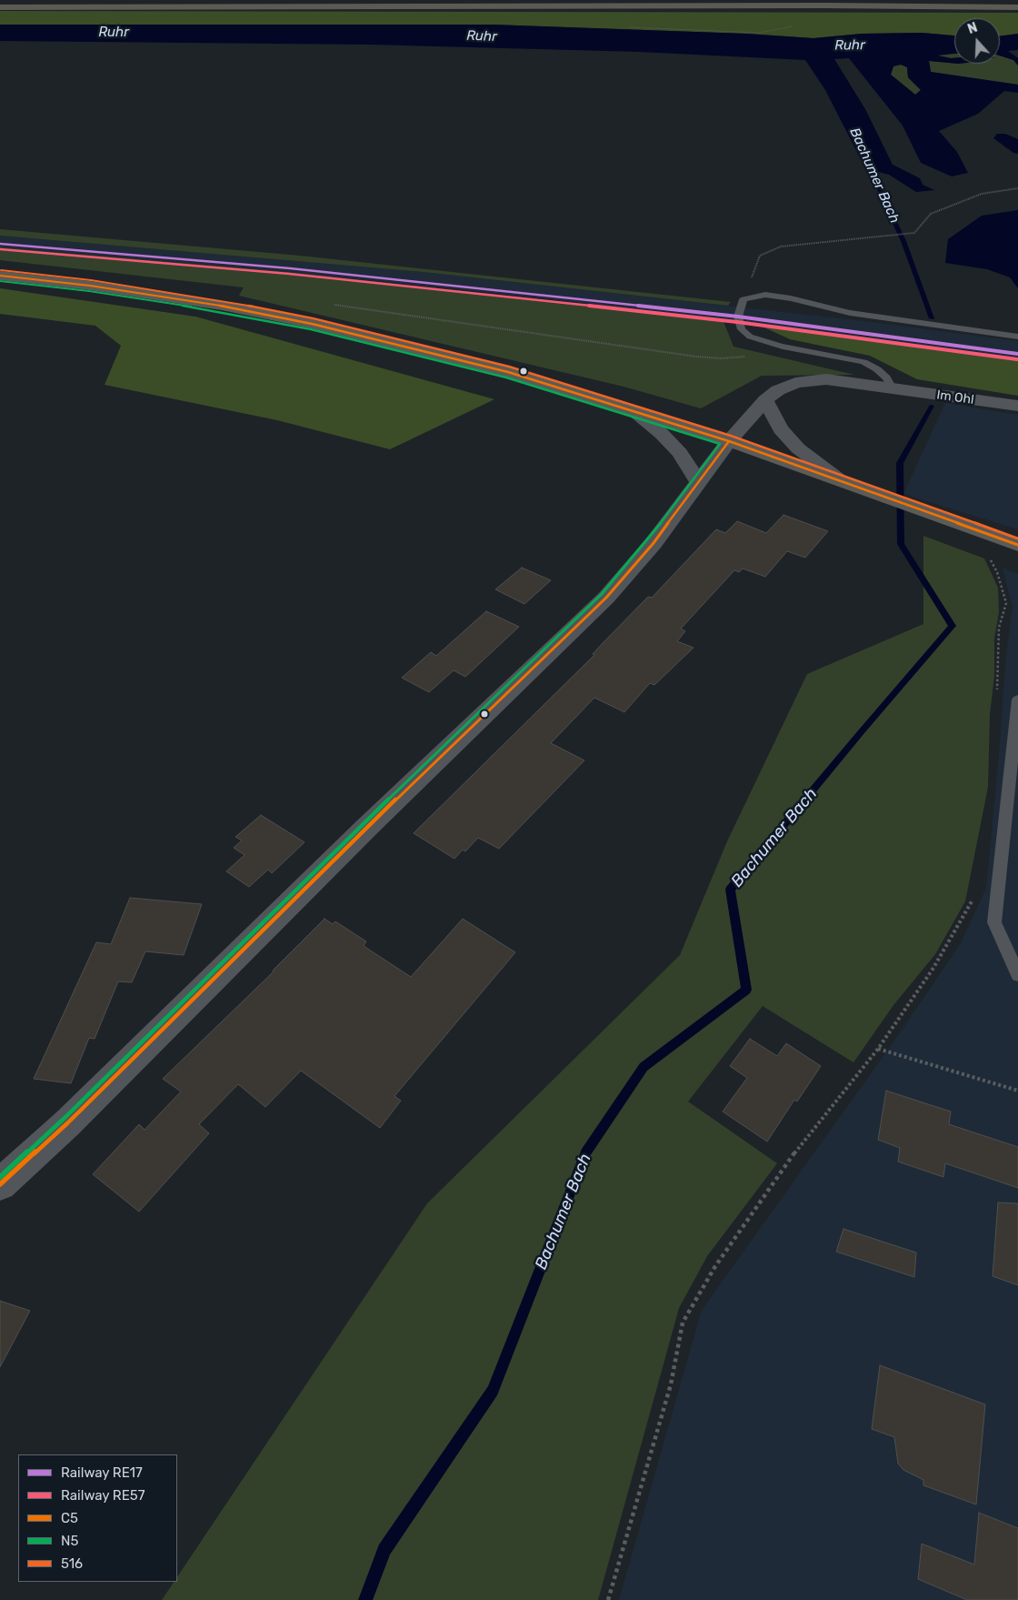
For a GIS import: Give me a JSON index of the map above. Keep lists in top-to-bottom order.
{
  "streets": {
    "street": ["Im Ohl"]
  },
  "water": ["Ruhr", "Bachumer Bach"],
  "lines": [
    "rail line RE17",
    "rail line RE57",
    "transit line 516",
    "transit line C5",
    "transit line N5"
  ],
  "legend": [
    "Railway RE17",
    "Railway RE57",
    "C5",
    "N5",
    "516"
  ],
  "north": "top"
}
